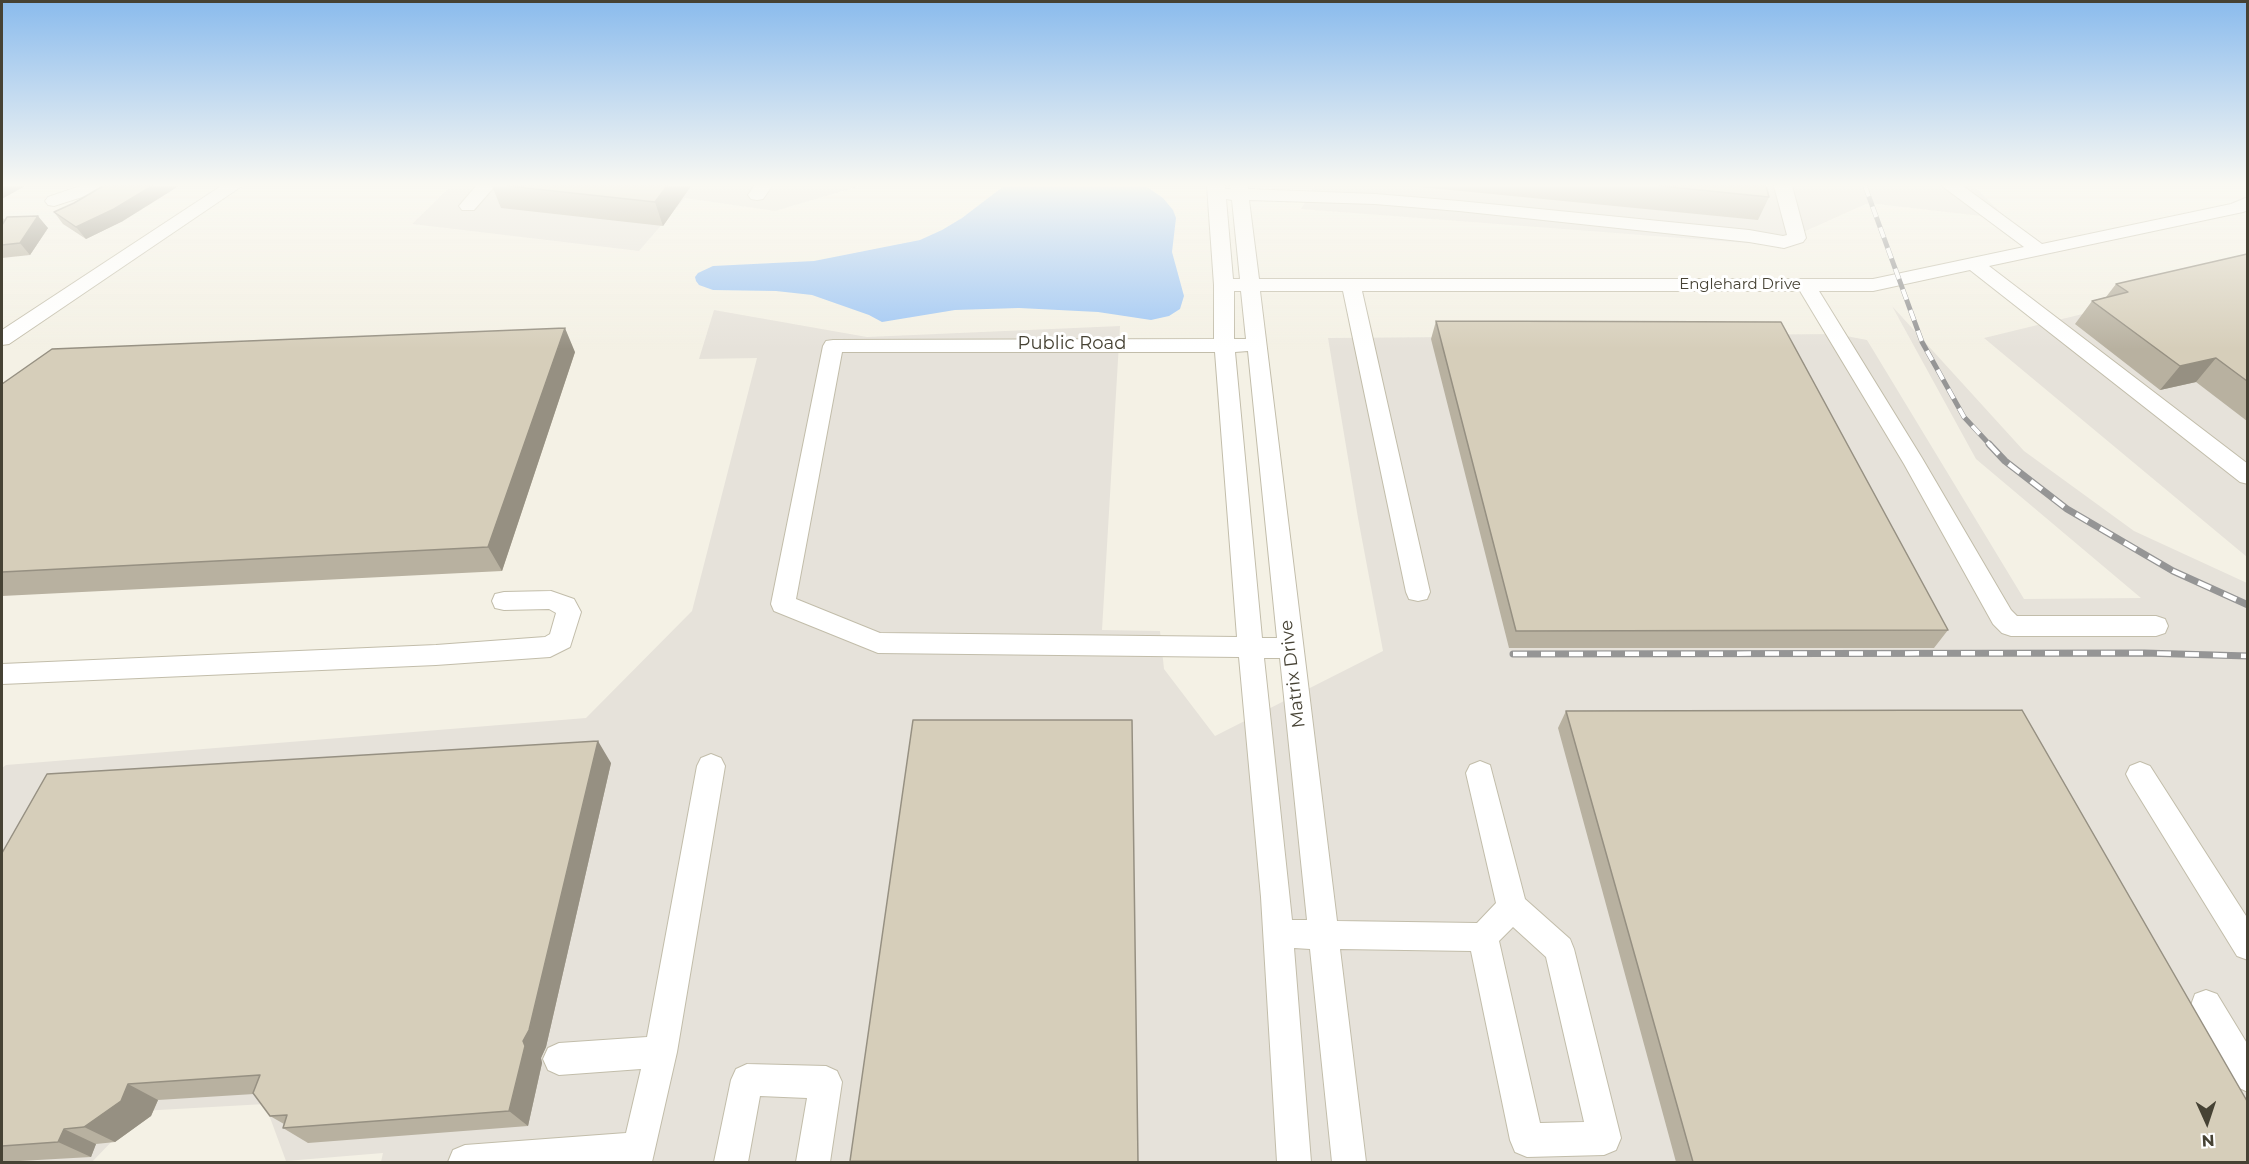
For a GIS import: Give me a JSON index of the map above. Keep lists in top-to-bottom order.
{
  "streets": {
    "street": ["Englehard Drive", "Public Road", "Matrix Drive"]
  },
  "crossings": [
    ["Englehard Drive", "Matrix Drive"],
    ["Public Road", "Matrix Drive"]
  ],
  "north": "bottom"
}
